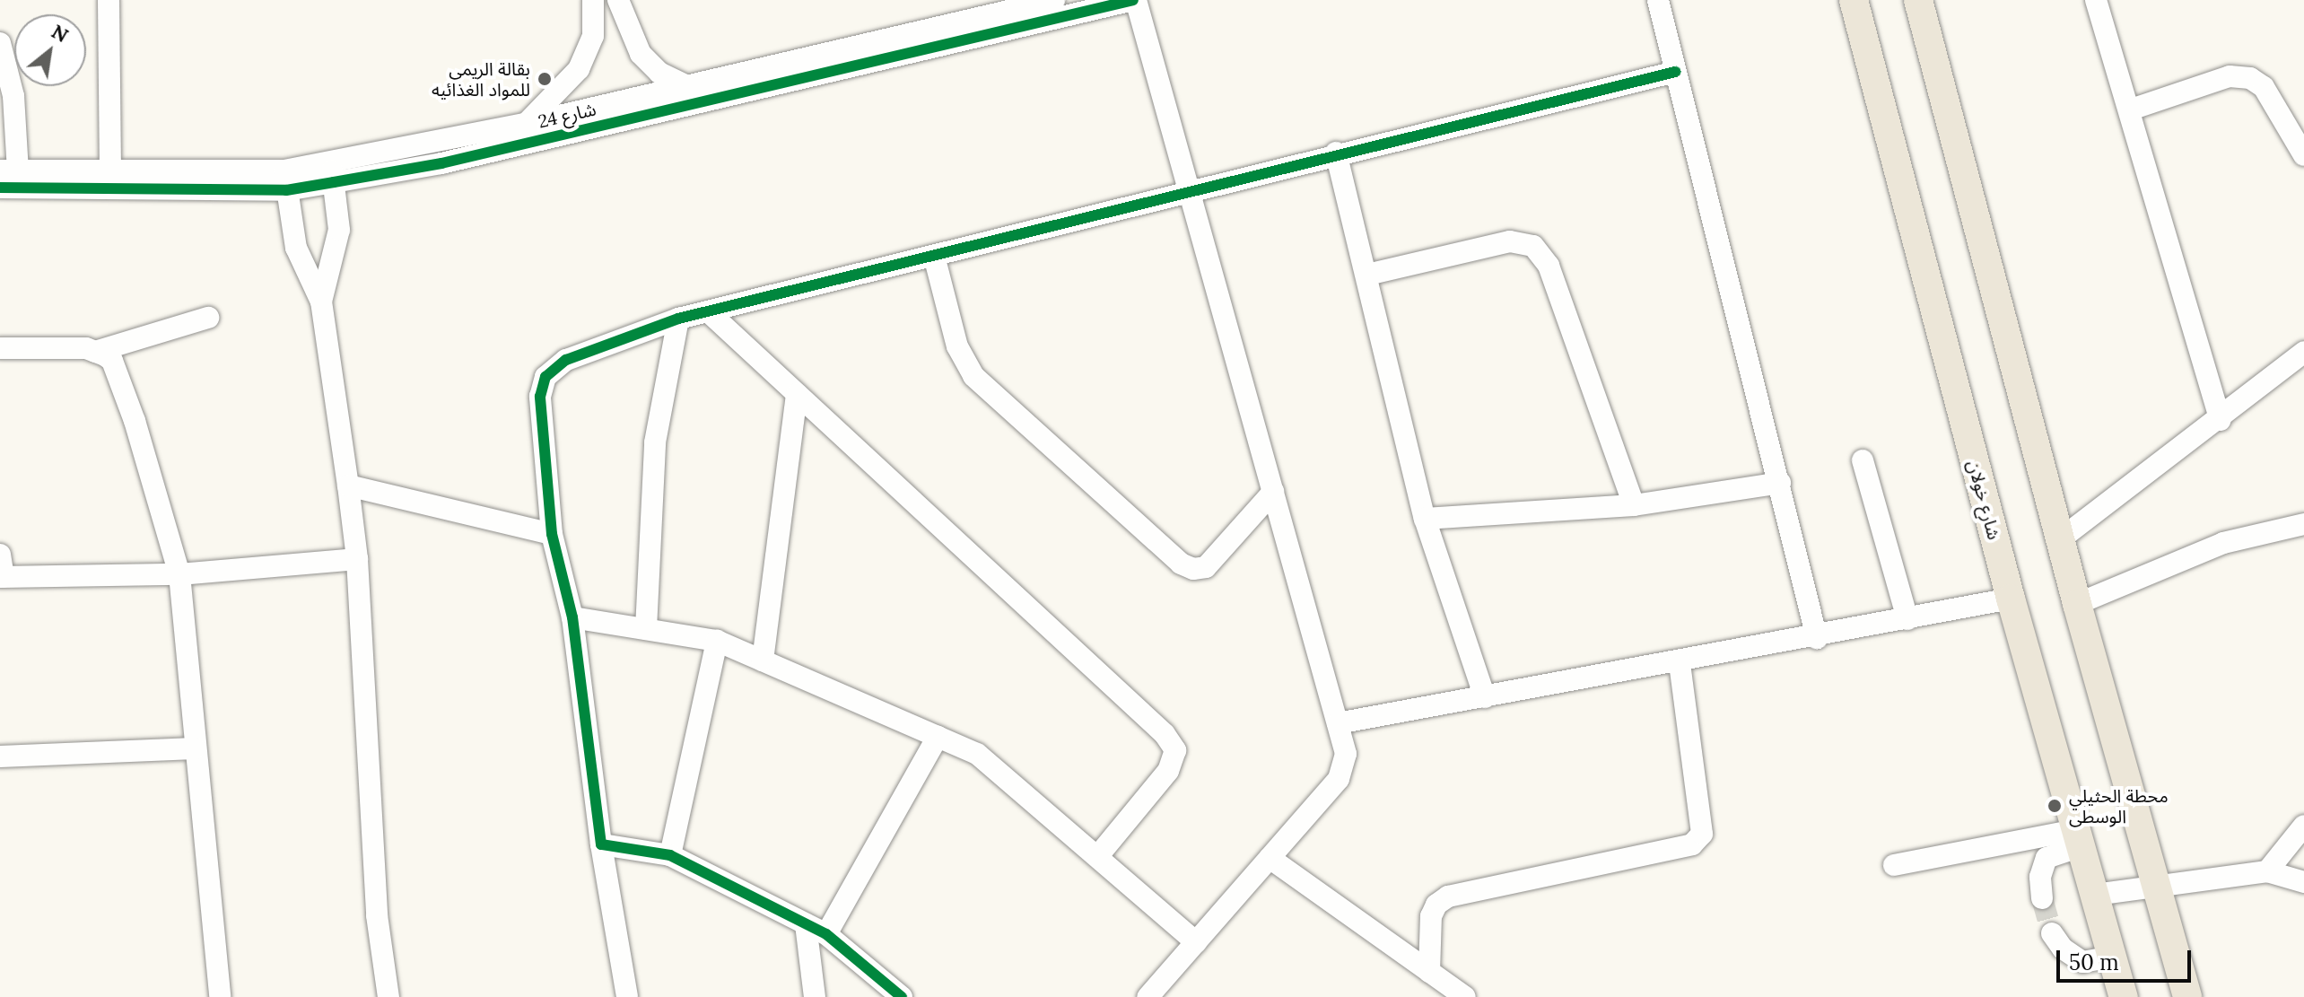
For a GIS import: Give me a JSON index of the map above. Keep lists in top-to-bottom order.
{
  "streets": {
    "main road": ["شارع خولان"],
    "street": ["شارع 24"]
  },
  "places": ["بقالة الريمي للمواد الغذائيه", "محطة الحثيلي الوسطى"],
  "scale_bar": "50 m",
  "north": "top right"
}
